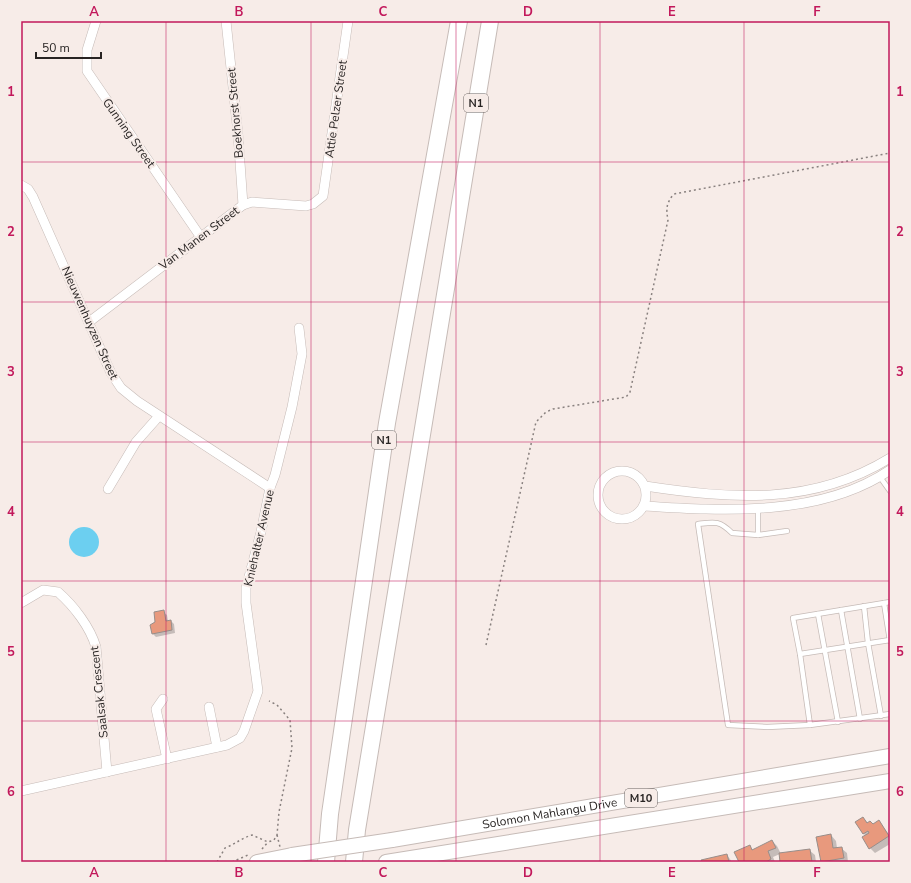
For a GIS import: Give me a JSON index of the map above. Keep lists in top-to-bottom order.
{
  "streets": {
    "highway": ["N1"],
    "main road": ["M10", "Solomon Mahlangu Drive"],
    "street": [
      "Attie Pelzer Street",
      "Boekhorst Street",
      "Gunning Street",
      "Van Manen Street",
      "Nieuwenhuyzen Street",
      "Kniehalter Avenue",
      "Saalsak Crescent"
    ]
  },
  "crossings": [
    ["Attie Pelzer Street", "Van Manen Street"],
    ["Boekhorst Street", "Van Manen Street"],
    ["Gunning Street", "Van Manen Street"],
    ["Van Manen Street", "Nieuwenhuyzen Street"],
    ["Nieuwenhuyzen Street", "Kniehalter Avenue"],
    ["Kniehalter Avenue", "Saalsak Crescent"]
  ],
  "scale_bar": "50 m",
  "grid": {
    "columns": [
      "A",
      "B",
      "C",
      "D",
      "E",
      "F"
    ],
    "rows": [
      "1",
      "2",
      "3",
      "4",
      "5",
      "6"
    ]
  }
}
